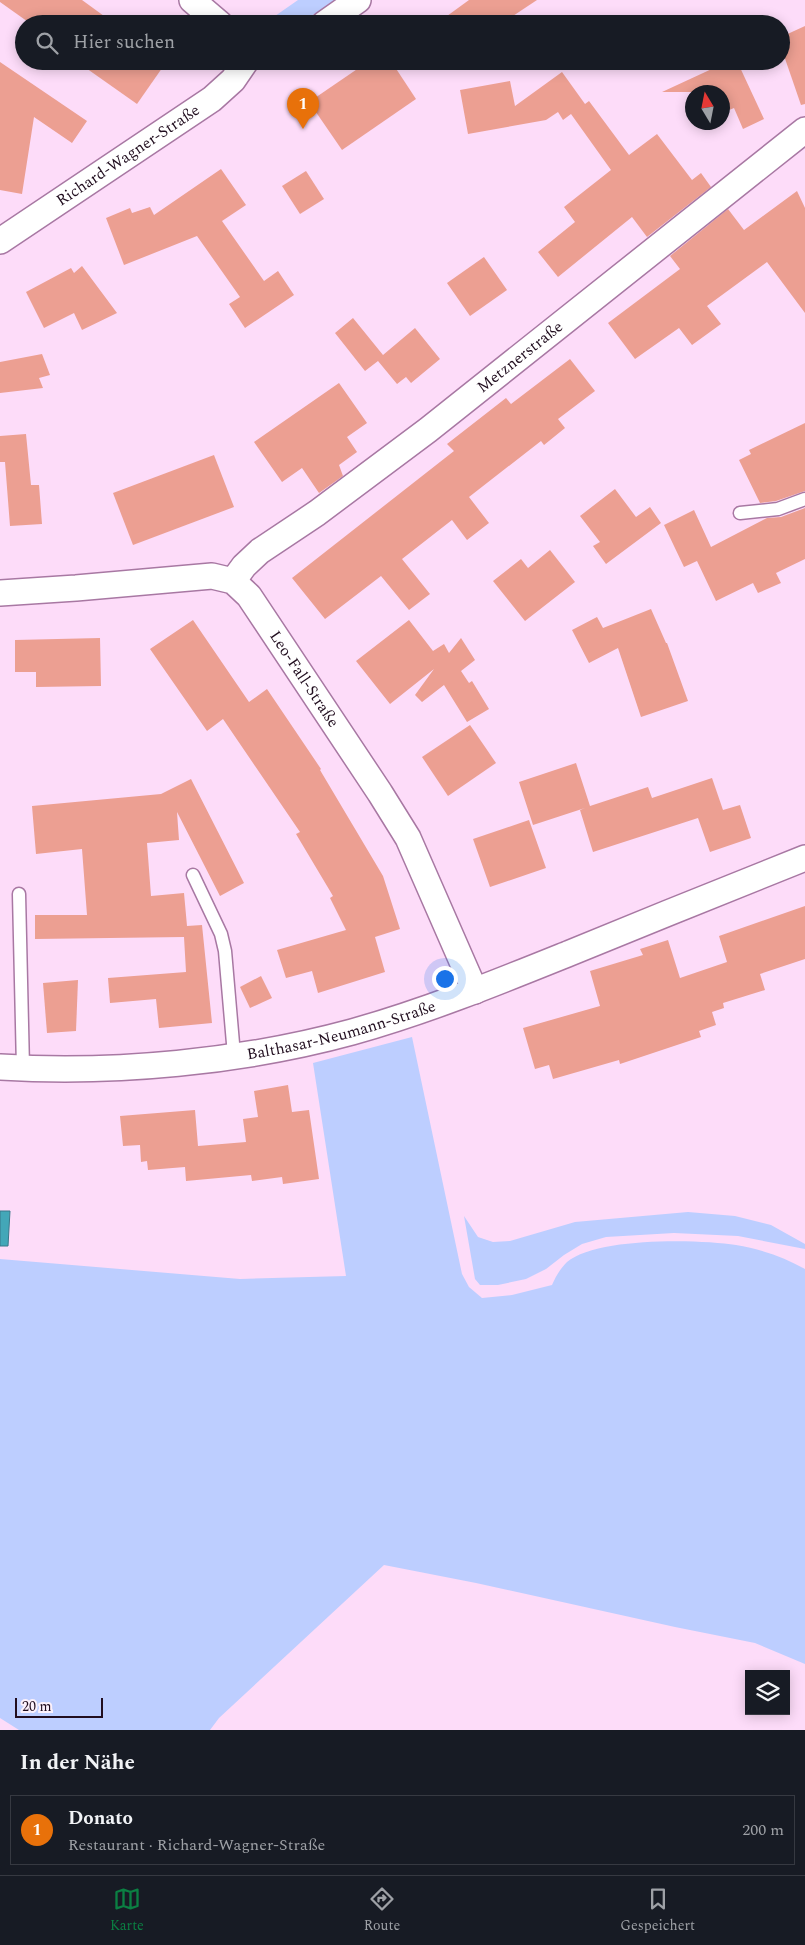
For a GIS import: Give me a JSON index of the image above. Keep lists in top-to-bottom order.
{
  "streets": {
    "street": [
      "Richard-Wagner-Straße",
      "Metznerstraße",
      "Leo-Fall-Straße",
      "Balthasar-Neumann-Straße"
    ]
  },
  "crossings": [
    ["Metznerstraße", "Leo-Fall-Straße"],
    ["Leo-Fall-Straße", "Balthasar-Neumann-Straße"]
  ],
  "scale_bar": "20 m",
  "north": "top",
  "page": {
    "search": "Hier suchen",
    "pins": "1",
    "scale": "20 m",
    "heading": "In der Nähe",
    "list": [
      {
        "mark": "1",
        "name": "Donato",
        "note": "Restaurant · Richard-Wagner-Straße",
        "value": "200 m"
      }
    ],
    "nav": ["Karte", "Route", "Gespeichert"]
  }
}
